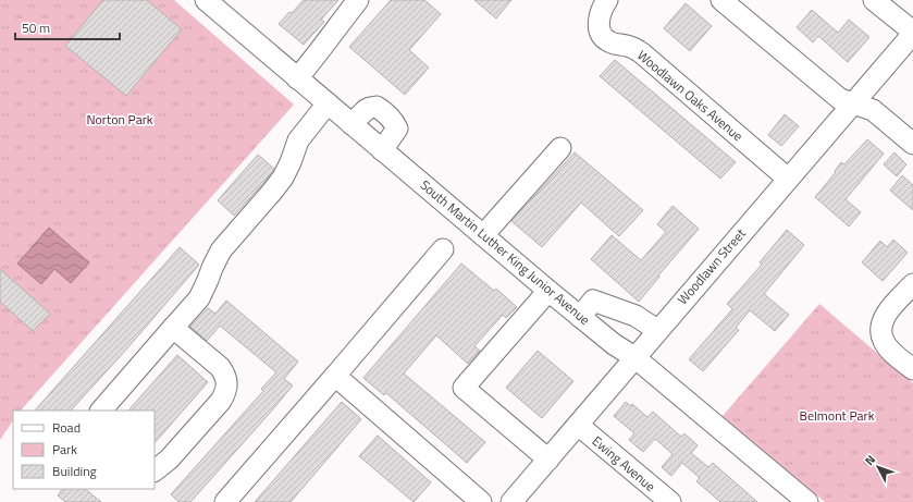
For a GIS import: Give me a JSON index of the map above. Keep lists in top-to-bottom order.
{
  "streets": {
    "street": [
      "Woodlawn Oaks Avenue",
      "South Martin Luther King Junior Avenue",
      "Woodlawn Street",
      "Ewing Avenue"
    ]
  },
  "crossings": [
    ["Woodlawn Oaks Avenue", "Woodlawn Street"],
    ["South Martin Luther King Junior Avenue", "Woodlawn Street"],
    ["Woodlawn Street", "Ewing Avenue"]
  ],
  "parks": ["Norton Park", "Belmont Park"],
  "legend": ["Road", "Park", "Building"],
  "scale_bar": "50 m",
  "north": "top left"
}
